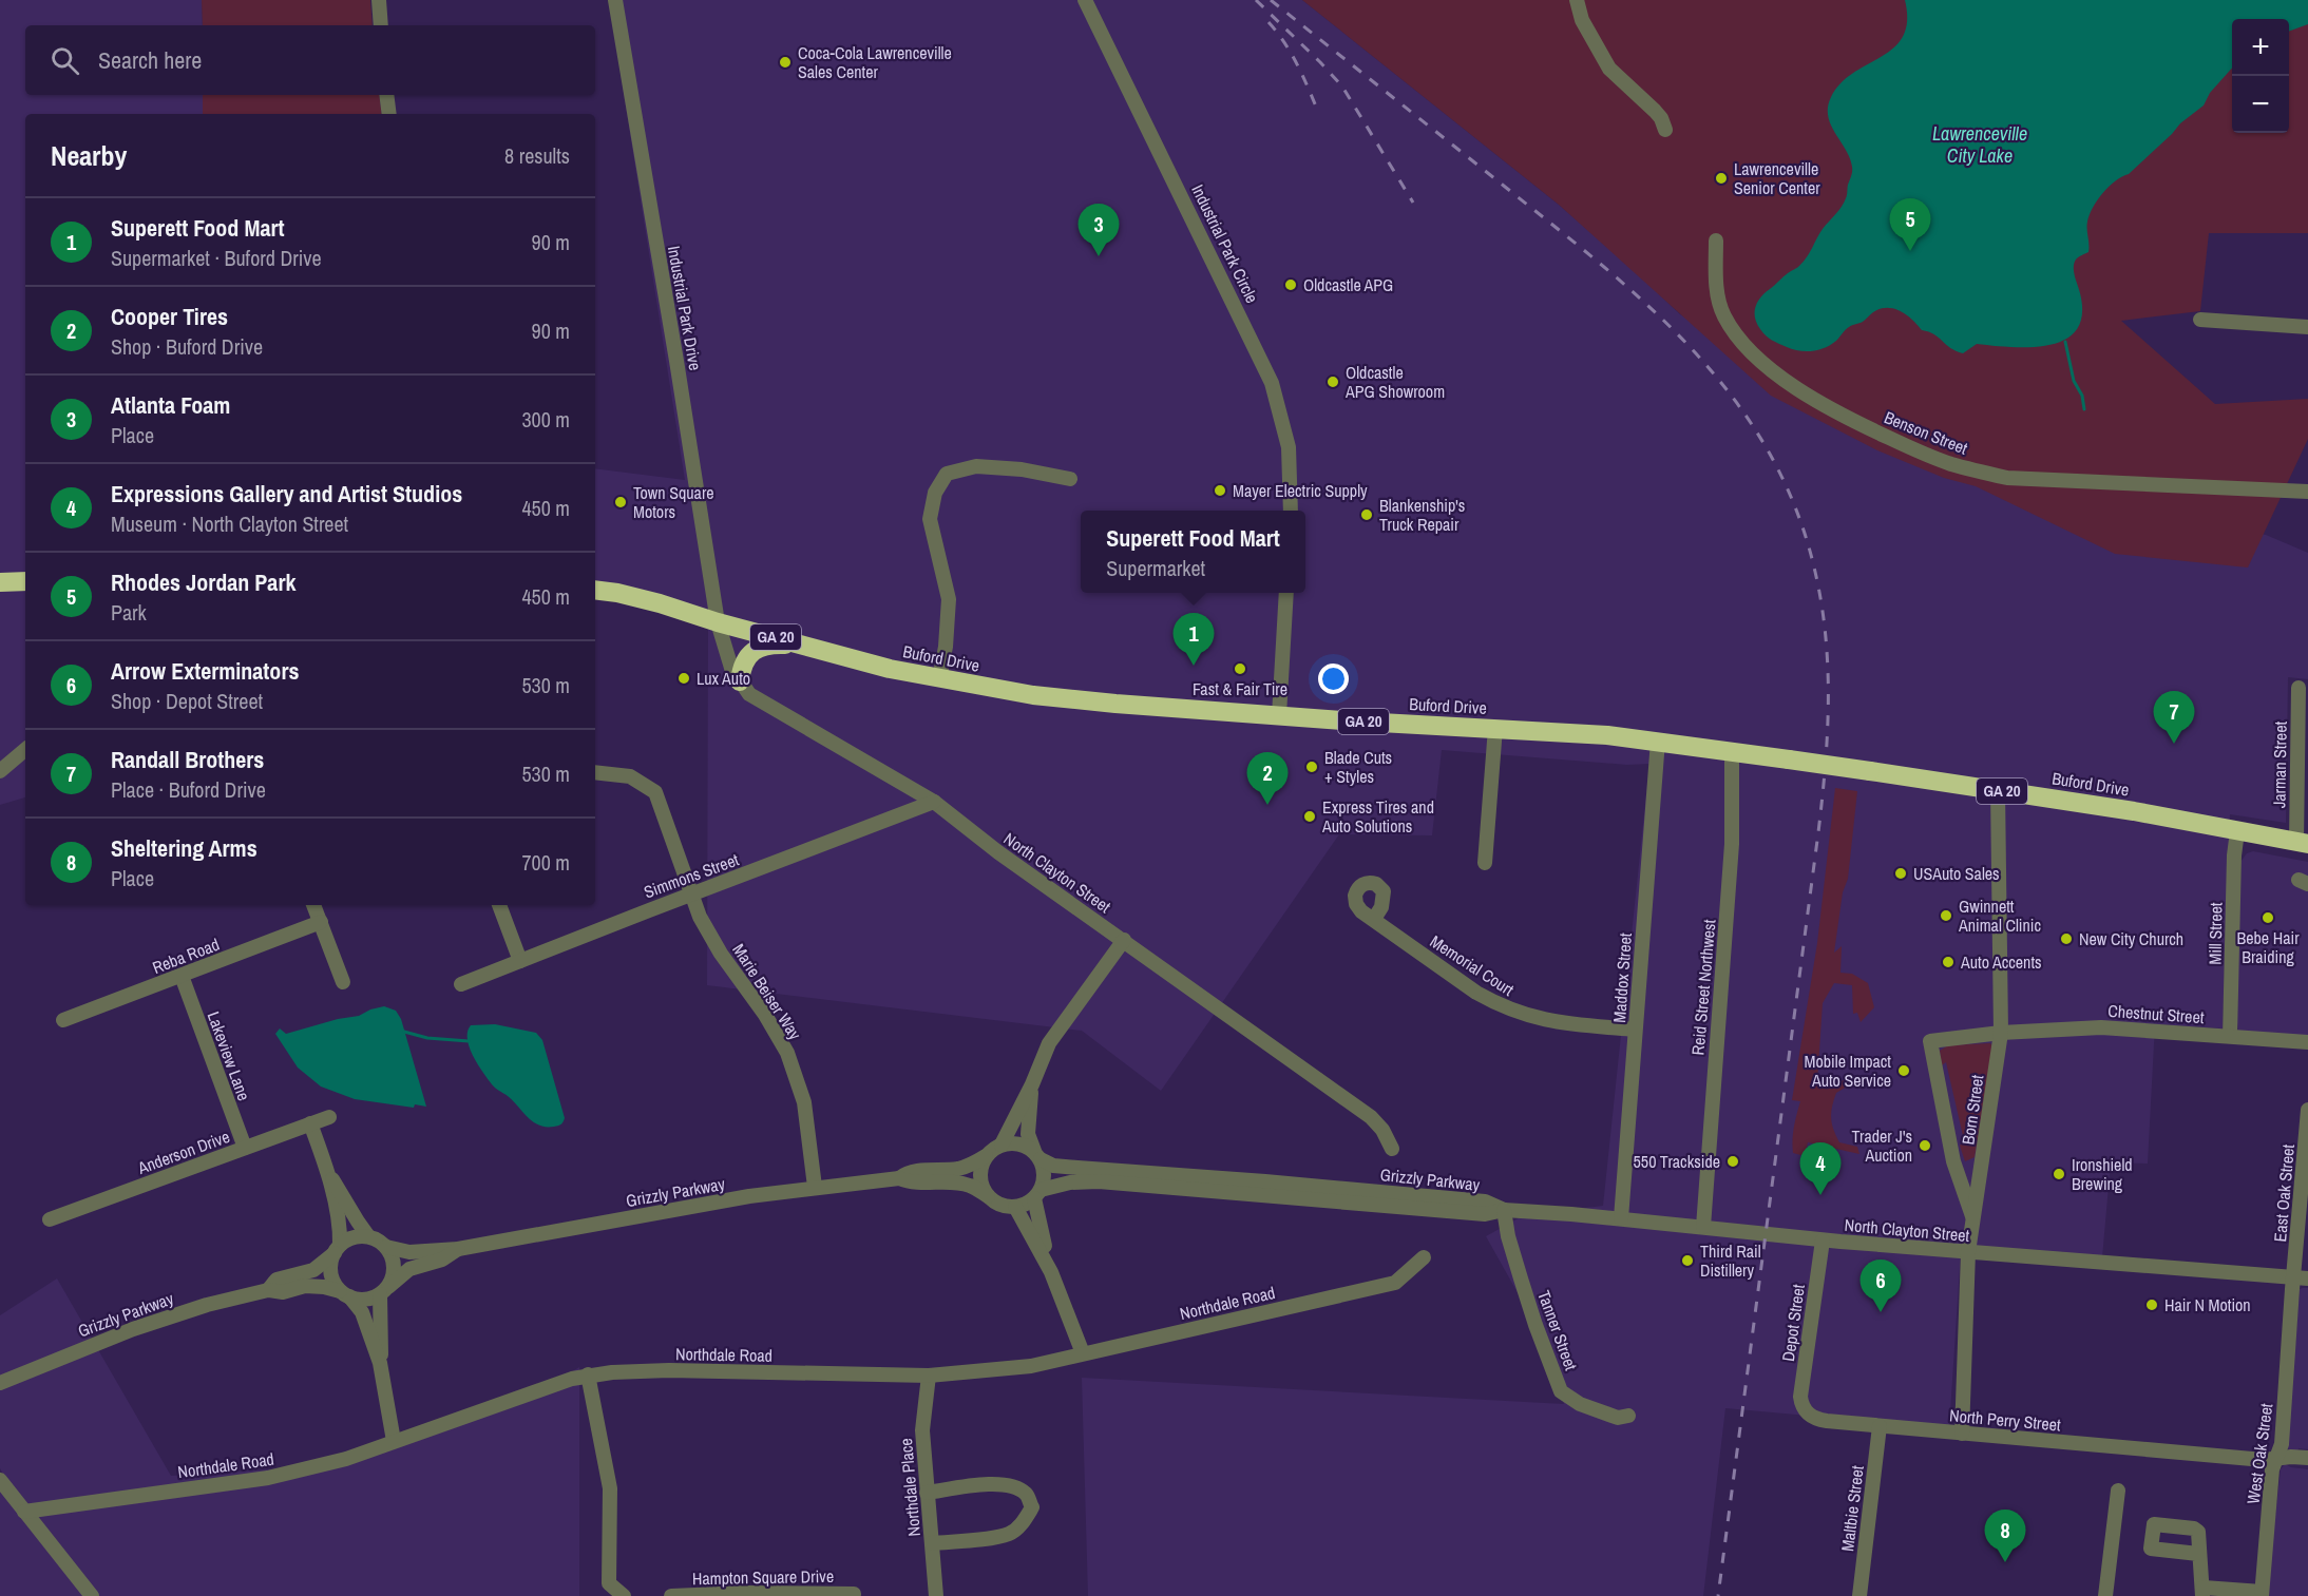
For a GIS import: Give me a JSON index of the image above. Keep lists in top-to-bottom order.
{
  "streets": {
    "highway": ["GA 20", "Buford Drive"],
    "street": [
      "Industrial Park Circle",
      "Industrial Park Drive",
      "Benson Street",
      "Jarman Street",
      "North Clayton Street",
      "Simmons Street",
      "Mill Street",
      "Reba Road",
      "Memorial Court",
      "Maddox Street",
      "Reid Street Northwest",
      "Marie Beiser Way",
      "Chestnut Street",
      "Lakeview Lane",
      "Born Street",
      "Anderson Drive",
      "Grizzly Parkway",
      "East Oak Street",
      "Northdale Road",
      "Depot Street",
      "Tanner Street",
      "North Perry Street",
      "West Oak Street",
      "Northdale Place",
      "Maltbie Street",
      "Hampton Square Drive"
    ]
  },
  "crossings": [
    ["Industrial Park Drive", "Buford Drive"],
    ["Industrial Park Drive", "North Clayton Street"],
    ["Buford Drive", "Jarman Street"],
    ["Buford Drive", "North Clayton Street"],
    ["Buford Drive", "Mill Street"],
    ["Buford Drive", "Maddox Street"],
    ["Buford Drive", "Reid Street Northwest"],
    ["Buford Drive", "Born Street"],
    ["North Clayton Street", "Simmons Street"],
    ["North Clayton Street", "Maddox Street"],
    ["North Clayton Street", "Reid Street Northwest"],
    ["North Clayton Street", "Born Street"],
    ["North Clayton Street", "Grizzly Parkway"],
    ["North Clayton Street", "East Oak Street"],
    ["North Clayton Street", "Depot Street"],
    ["North Clayton Street", "Tanner Street"],
    ["North Clayton Street", "West Oak Street"],
    ["Simmons Street", "Marie Beiser Way"],
    ["Mill Street", "Chestnut Street"],
    ["Reba Road", "Lakeview Lane"],
    ["Memorial Court", "Maddox Street"],
    ["Marie Beiser Way", "Grizzly Parkway"],
    ["Chestnut Street", "Born Street"],
    ["Lakeview Lane", "Anderson Drive"],
    ["Born Street", "North Perry Street"],
    ["Grizzly Parkway", "Tanner Street"],
    ["East Oak Street", "West Oak Street"],
    ["Northdale Road", "Northdale Place"],
    ["Depot Street", "North Perry Street"],
    ["North Perry Street", "West Oak Street"],
    ["North Perry Street", "Maltbie Street"]
  ],
  "water": ["Lawrenceville City Lake"],
  "places": [
    "Coca-Cola Lawrenceville Sales Center",
    "Lawrenceville Senior Center",
    "Oldcastle APG",
    "Oldcastle APG Showroom",
    "Mayer Electric Supply",
    "Town Square Motors",
    "Blankenship's Truck Repair",
    "Fast & Fair Tire",
    "Lux Auto",
    "Blade Cuts + Styles",
    "Express Tires and Auto Solutions",
    "USAuto Sales",
    "Gwinnett Animal Clinic",
    "Bebe Hair Braiding",
    "New City Church",
    "Auto Accents",
    "Mobile Impact Auto Service",
    "Trader J's Auction",
    "550 Trackside",
    "Ironshield Brewing",
    "Third Rail Distillery",
    "Hair N Motion"
  ],
  "page": {
    "map_buttons": ["+", "−"],
    "search": "Search here",
    "heading": ["Nearby", "8 results"],
    "list": [
      {
        "mark": "1",
        "name": "Superett Food Mart",
        "note": "Supermarket · Buford Drive",
        "value": "90 m"
      },
      {
        "mark": "2",
        "name": "Cooper Tires",
        "note": "Shop · Buford Drive",
        "value": "90 m"
      },
      {
        "mark": "3",
        "name": "Atlanta Foam",
        "note": "Place",
        "value": "300 m"
      },
      {
        "mark": "4",
        "name": "Expressions Gallery and Artist Studios",
        "note": "Museum · North Clayton Street",
        "value": "450 m"
      },
      {
        "mark": "5",
        "name": "Rhodes Jordan Park",
        "note": "Park",
        "value": "450 m"
      },
      {
        "mark": "6",
        "name": "Arrow Exterminators",
        "note": "Shop · Depot Street",
        "value": "530 m"
      },
      {
        "mark": "7",
        "name": "Randall Brothers",
        "note": "Place · Buford Drive",
        "value": "530 m"
      },
      {
        "mark": "8",
        "name": "Sheltering Arms",
        "note": "Place",
        "value": "700 m"
      }
    ],
    "pins": [
      "5",
      "3",
      "1",
      "7",
      "2",
      "4",
      "6",
      "8"
    ],
    "popup": ["Superett Food Mart", "Supermarket"]
  }
}
